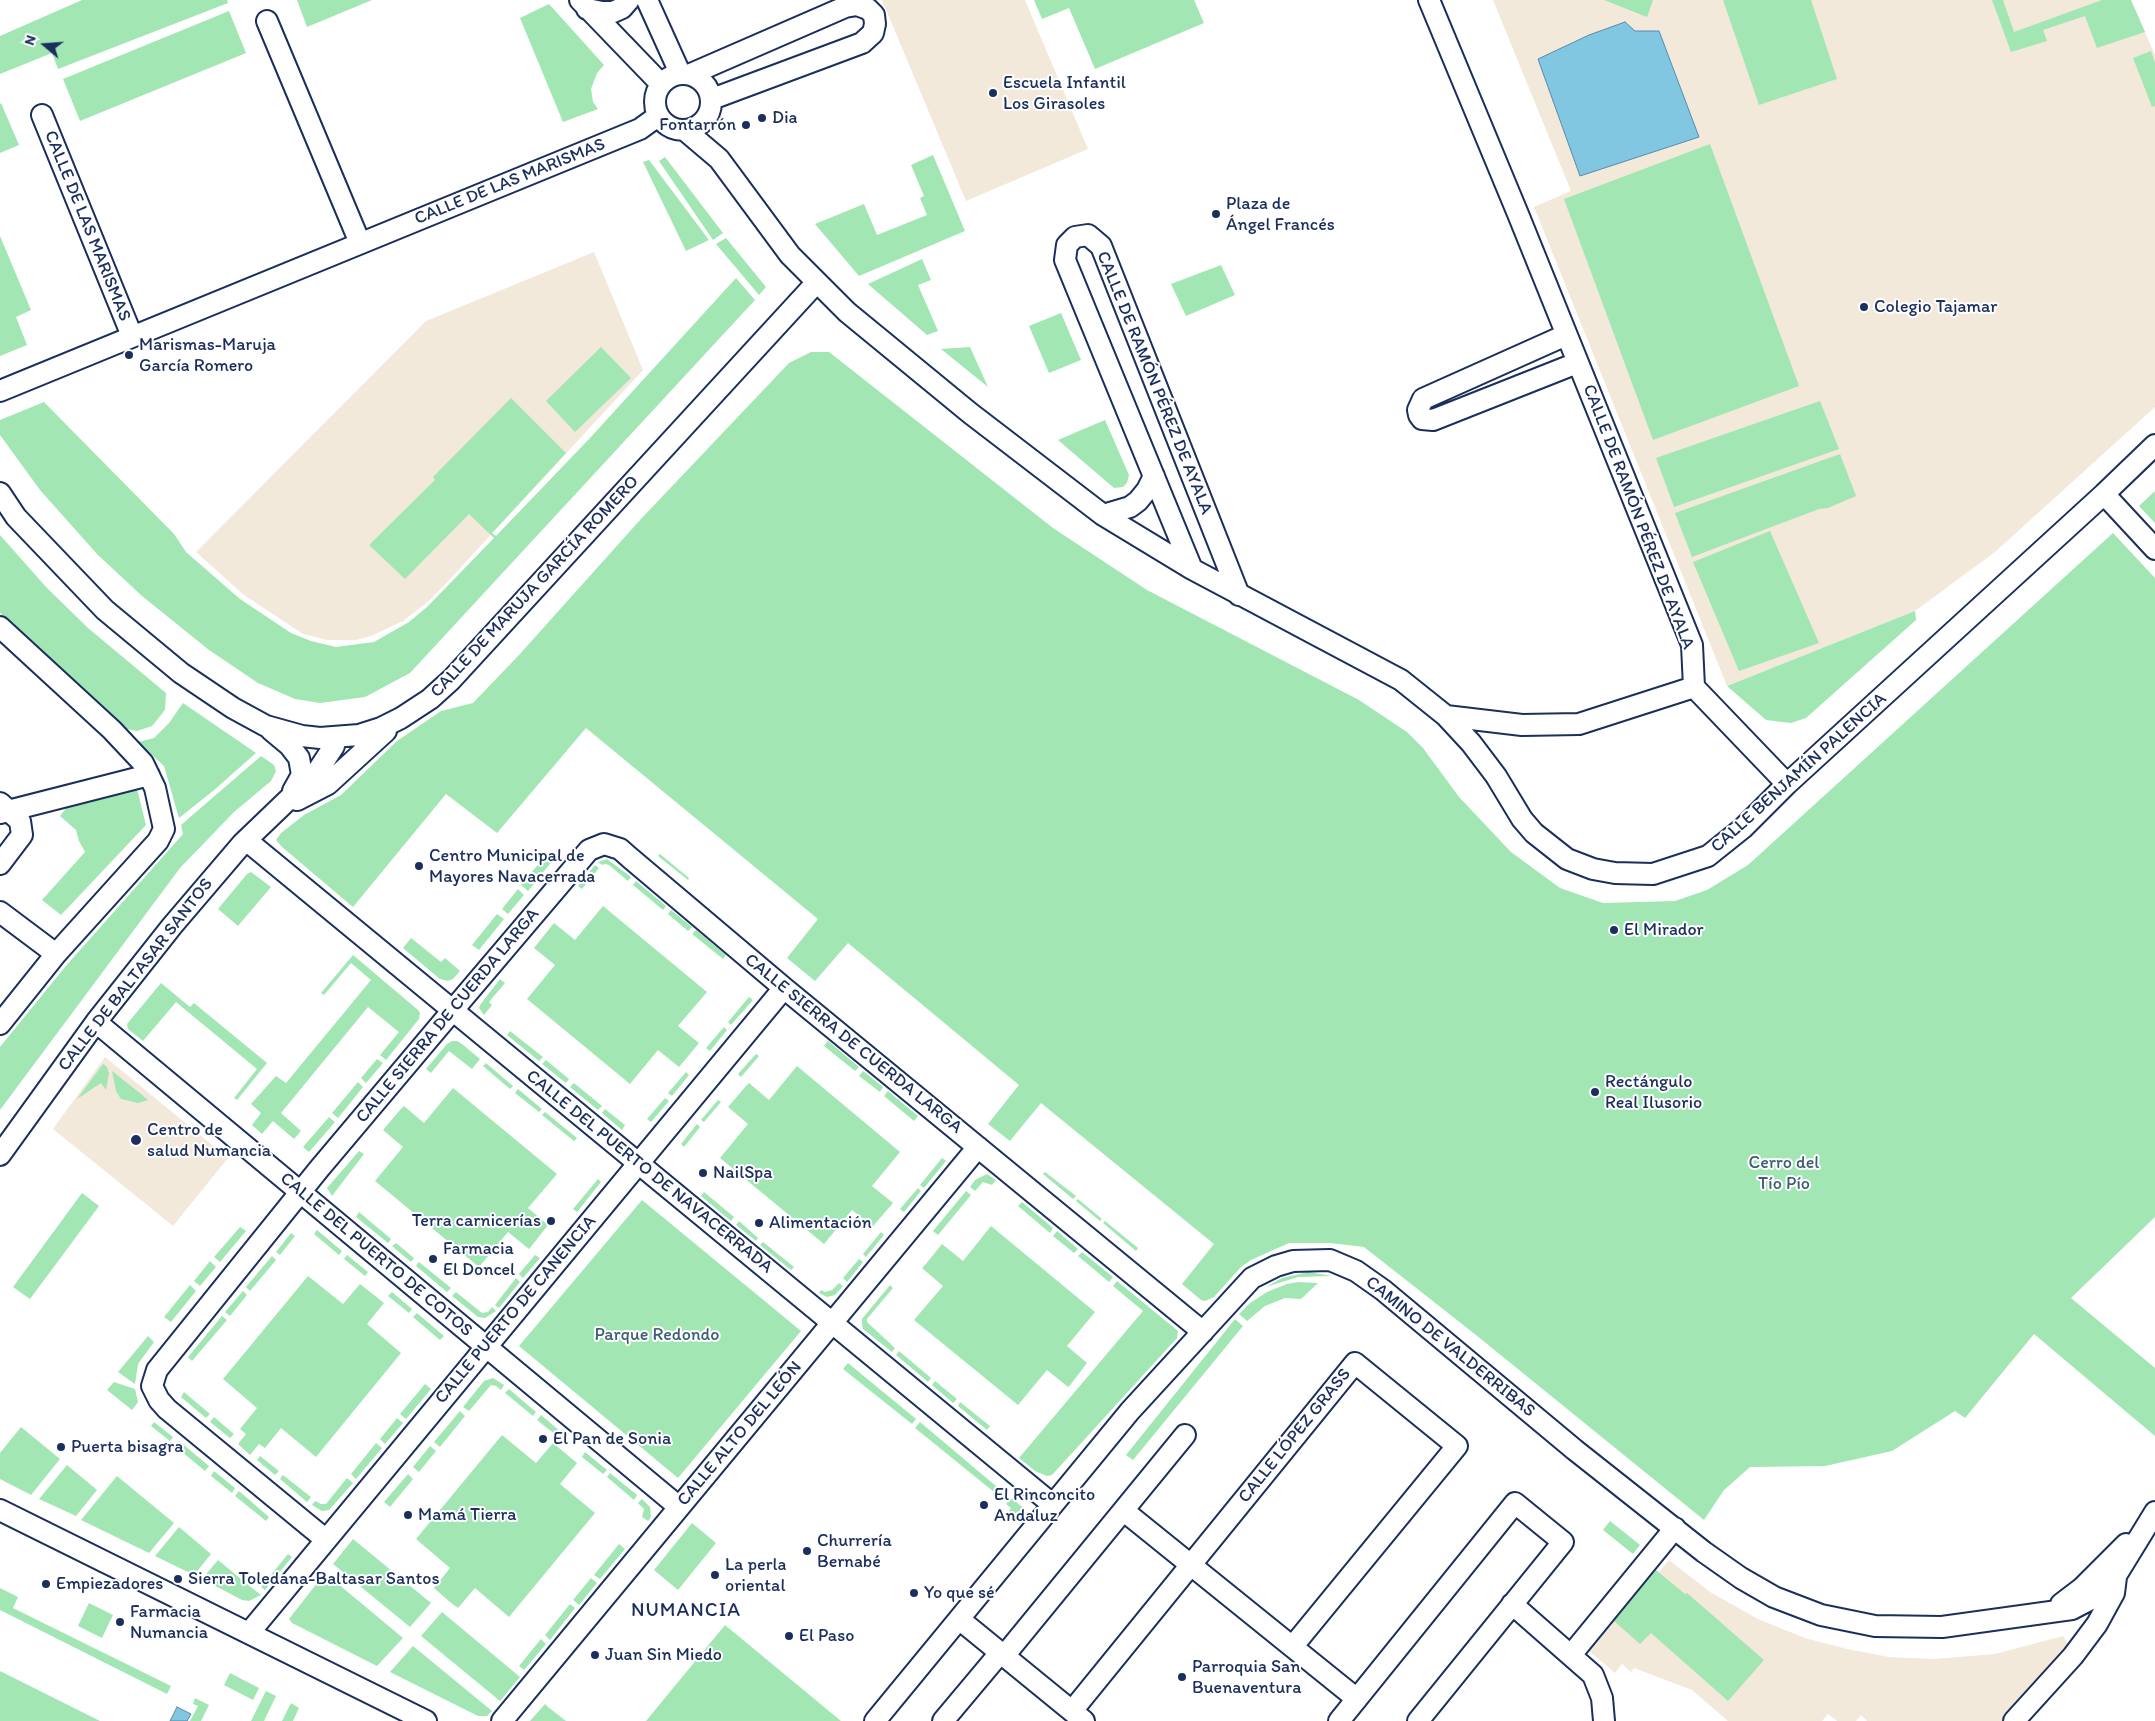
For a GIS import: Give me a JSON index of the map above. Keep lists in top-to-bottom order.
{
  "streets": {
    "street": [
      "CALLE DE LAS MARISMAS",
      "CALLE DE RAMÓN PÉREZ DE AYALA",
      "CALLE DE MARUJA GARCÍA ROMERO",
      "CALLE BENJAMÍN PALENCIA",
      "CALLE DE BALTASAR SANTOS",
      "CALLE SIERRA DE CUERDA LARGA",
      "CALLE DEL PUERTO DE NAVACERRADA",
      "CALLE DEL PUERTO DE COTOS",
      "CALLE PUERTO DE CANENCIA",
      "CAMINO DE VALDERRIBAS",
      "CALLE ALTO DEL LEÓN",
      "CALLE LÓPEZ GRASS"
    ]
  },
  "crossings": [
    ["CALLE DE MARUJA GARCÍA ROMERO", "CALLE DE BALTASAR SANTOS"],
    ["CALLE DE BALTASAR SANTOS", "CALLE DEL PUERTO DE NAVACERRADA"],
    ["CALLE DE BALTASAR SANTOS", "CALLE DEL PUERTO DE COTOS"],
    ["CALLE SIERRA DE CUERDA LARGA", "CALLE DEL PUERTO DE NAVACERRADA"],
    ["CALLE SIERRA DE CUERDA LARGA", "CALLE DEL PUERTO DE COTOS"],
    ["CALLE SIERRA DE CUERDA LARGA", "CALLE PUERTO DE CANENCIA"],
    ["CALLE SIERRA DE CUERDA LARGA", "CAMINO DE VALDERRIBAS"],
    ["CALLE SIERRA DE CUERDA LARGA", "CALLE ALTO DEL LEÓN"],
    ["CALLE DEL PUERTO DE NAVACERRADA", "CALLE PUERTO DE CANENCIA"],
    ["CALLE DEL PUERTO DE NAVACERRADA", "CAMINO DE VALDERRIBAS"],
    ["CALLE DEL PUERTO DE NAVACERRADA", "CALLE ALTO DEL LEÓN"],
    ["CALLE DEL PUERTO DE COTOS", "CALLE PUERTO DE CANENCIA"],
    ["CALLE DEL PUERTO DE COTOS", "CALLE ALTO DEL LEÓN"],
    ["CAMINO DE VALDERRIBAS", "CALLE LÓPEZ GRASS"]
  ],
  "districts": ["NUMANCIA"],
  "parks": ["Cerro del Tío Pío", "Parque Redondo"],
  "places": [
    "Escuela Infantil Los Girasoles",
    "Dia",
    "Fontarrón",
    "Plaza de Ángel Francés",
    "Colegio Tajamar",
    "Marismas-Maruja García Romero",
    "Centro Municipal de Mayores Navacerrada",
    "El Mirador",
    "Rectángulo Real Ilusorio",
    "Centro de salud Numancia",
    "NailSpa",
    "Terra carnicerías",
    "Alimentación",
    "Farmacia El Doncel",
    "El Pan de Sonia",
    "Puerta bisagra",
    "El Rinconcito Andaluz",
    "Mamá Tierra",
    "Churrería Bernabé",
    "La perla oriental",
    "Sierra Toledana-Baltasar Santos",
    "Empiezadores",
    "Yo que sé",
    "Farmacia Numancia",
    "El Paso",
    "Juan Sin Miedo",
    "Parroquia San Buenaventura"
  ],
  "north": "left"
}
